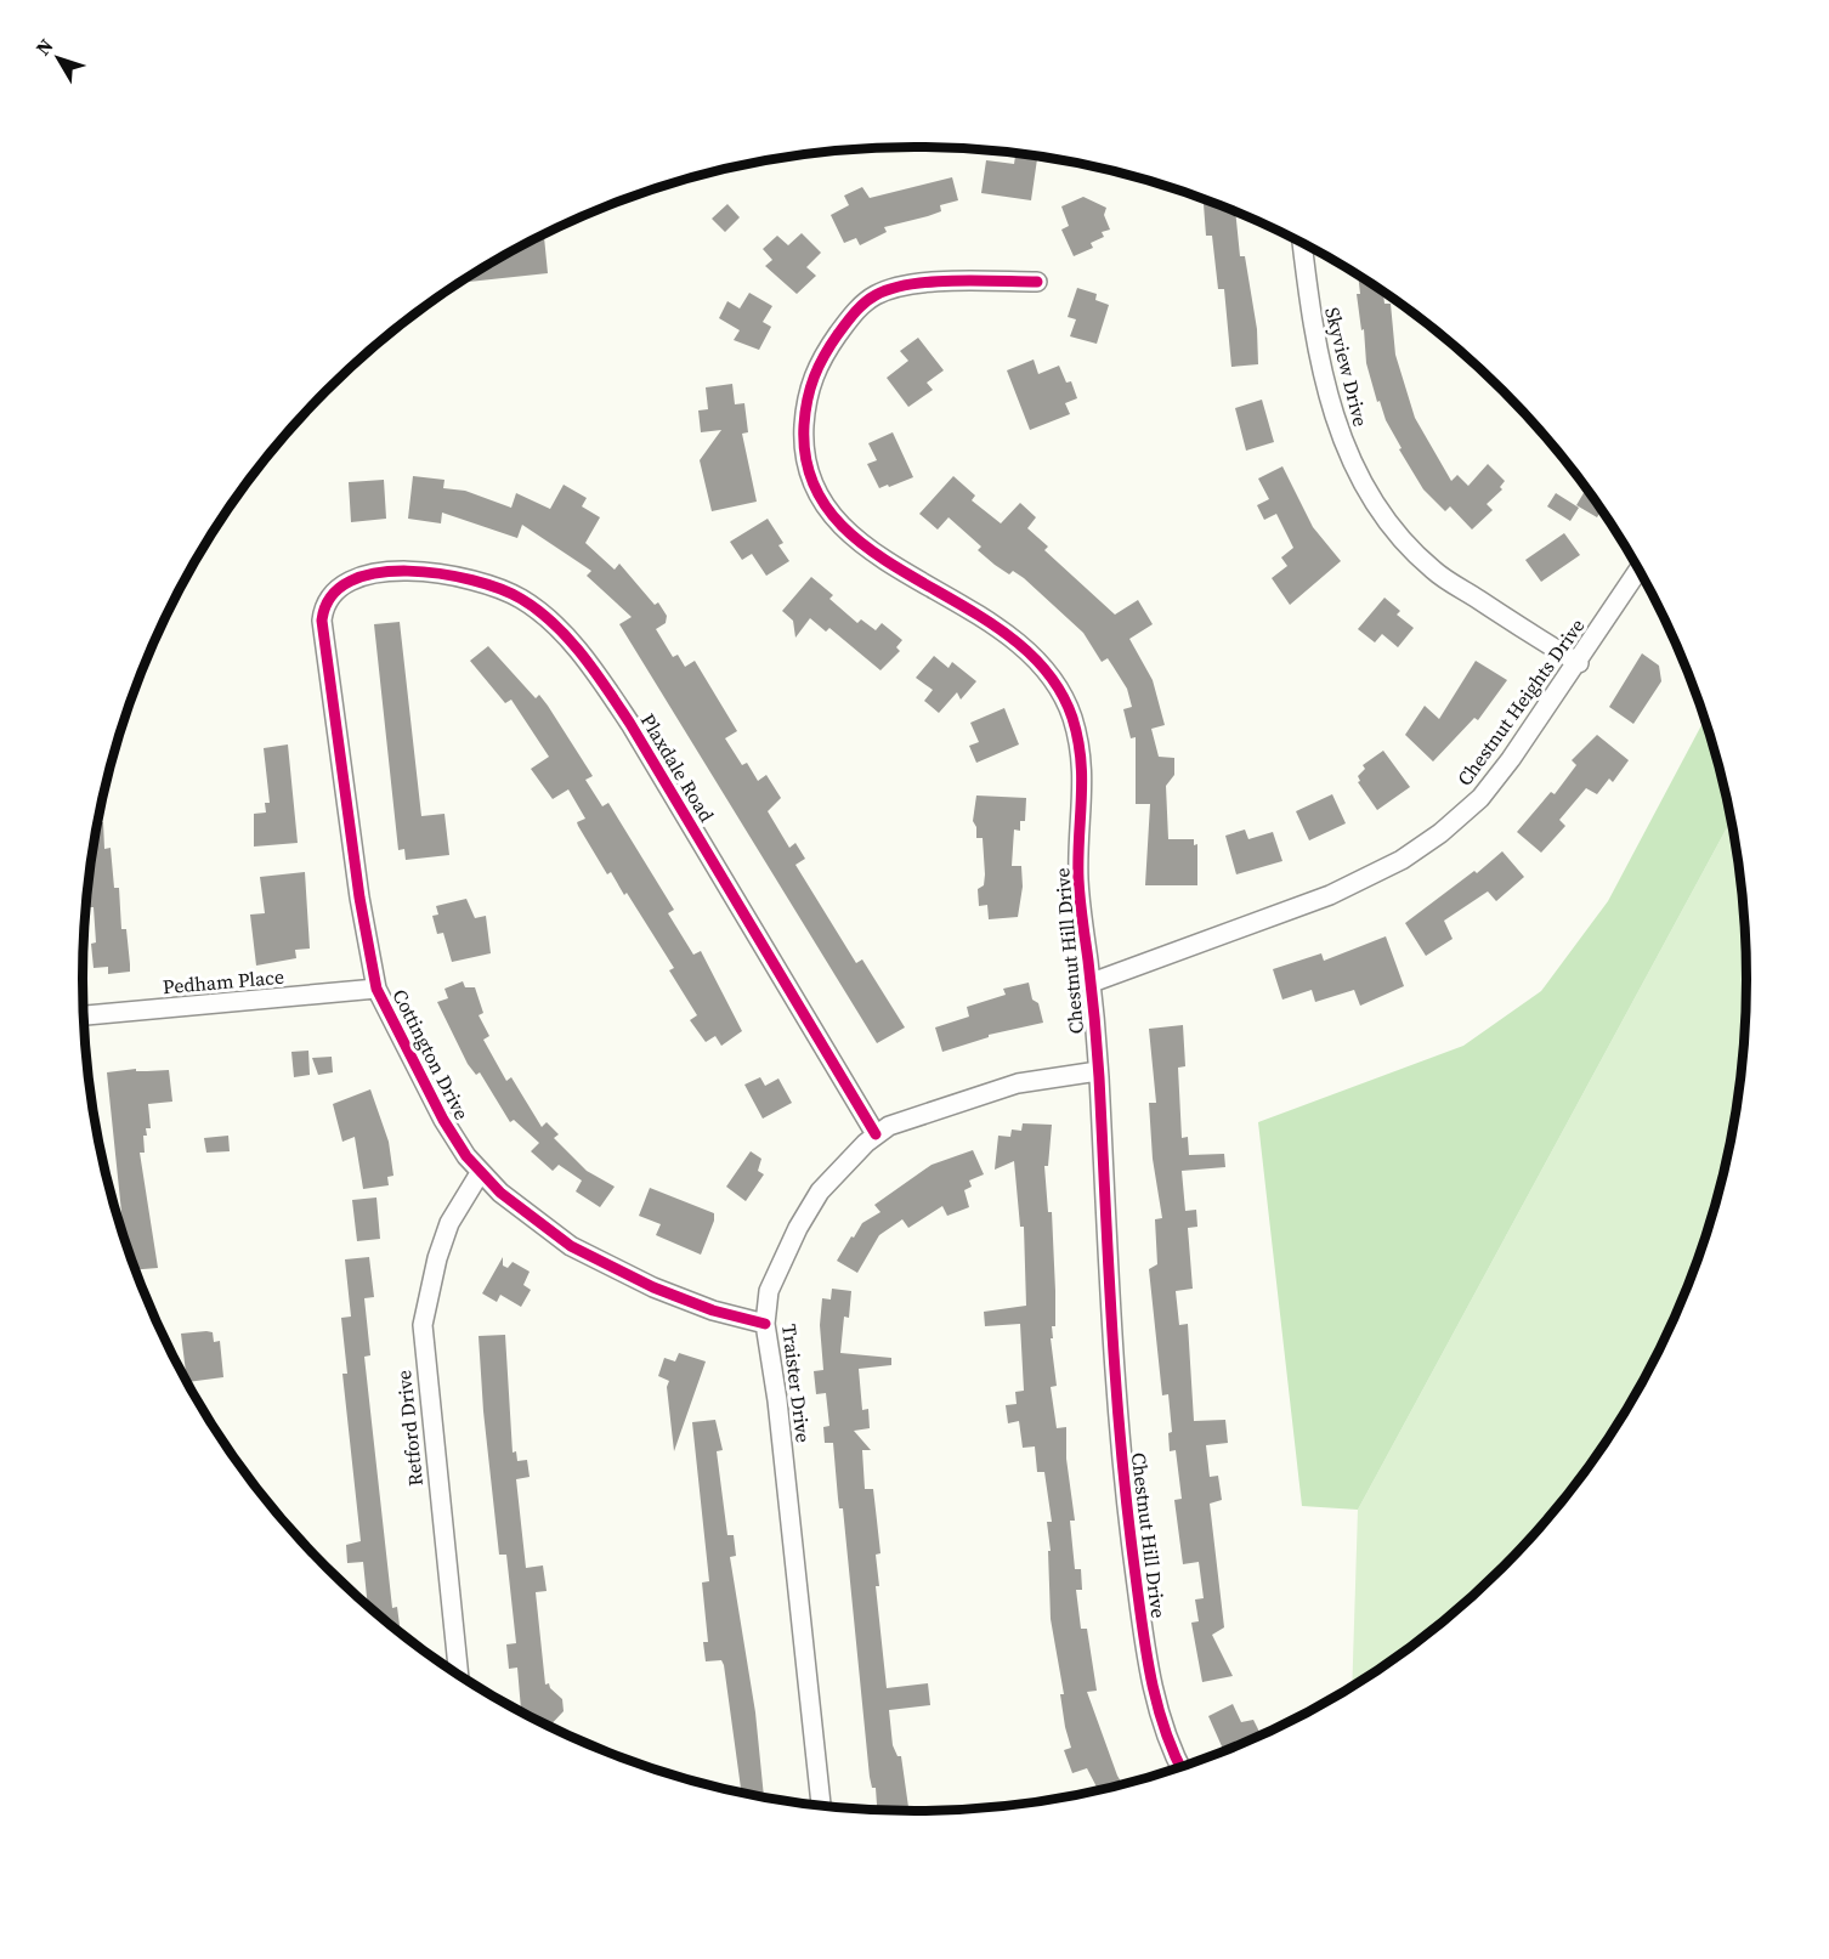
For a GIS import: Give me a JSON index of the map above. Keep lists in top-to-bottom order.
{
  "streets": {
    "street": [
      "Skyview Drive",
      "Chestnut Heights Drive",
      "Plaxdale Road",
      "Chestnut Hill Drive",
      "Pedham Place",
      "Cottington Drive",
      "Traister Drive",
      "Retford Drive"
    ]
  },
  "crossings": [
    ["Skyview Drive", "Chestnut Heights Drive"],
    ["Chestnut Heights Drive", "Chestnut Hill Drive"],
    ["Plaxdale Road", "Cottington Drive"],
    ["Plaxdale Road", "Traister Drive"],
    ["Chestnut Hill Drive", "Traister Drive"],
    ["Pedham Place", "Cottington Drive"],
    ["Cottington Drive", "Traister Drive"],
    ["Cottington Drive", "Retford Drive"]
  ],
  "north": "top left"
}
